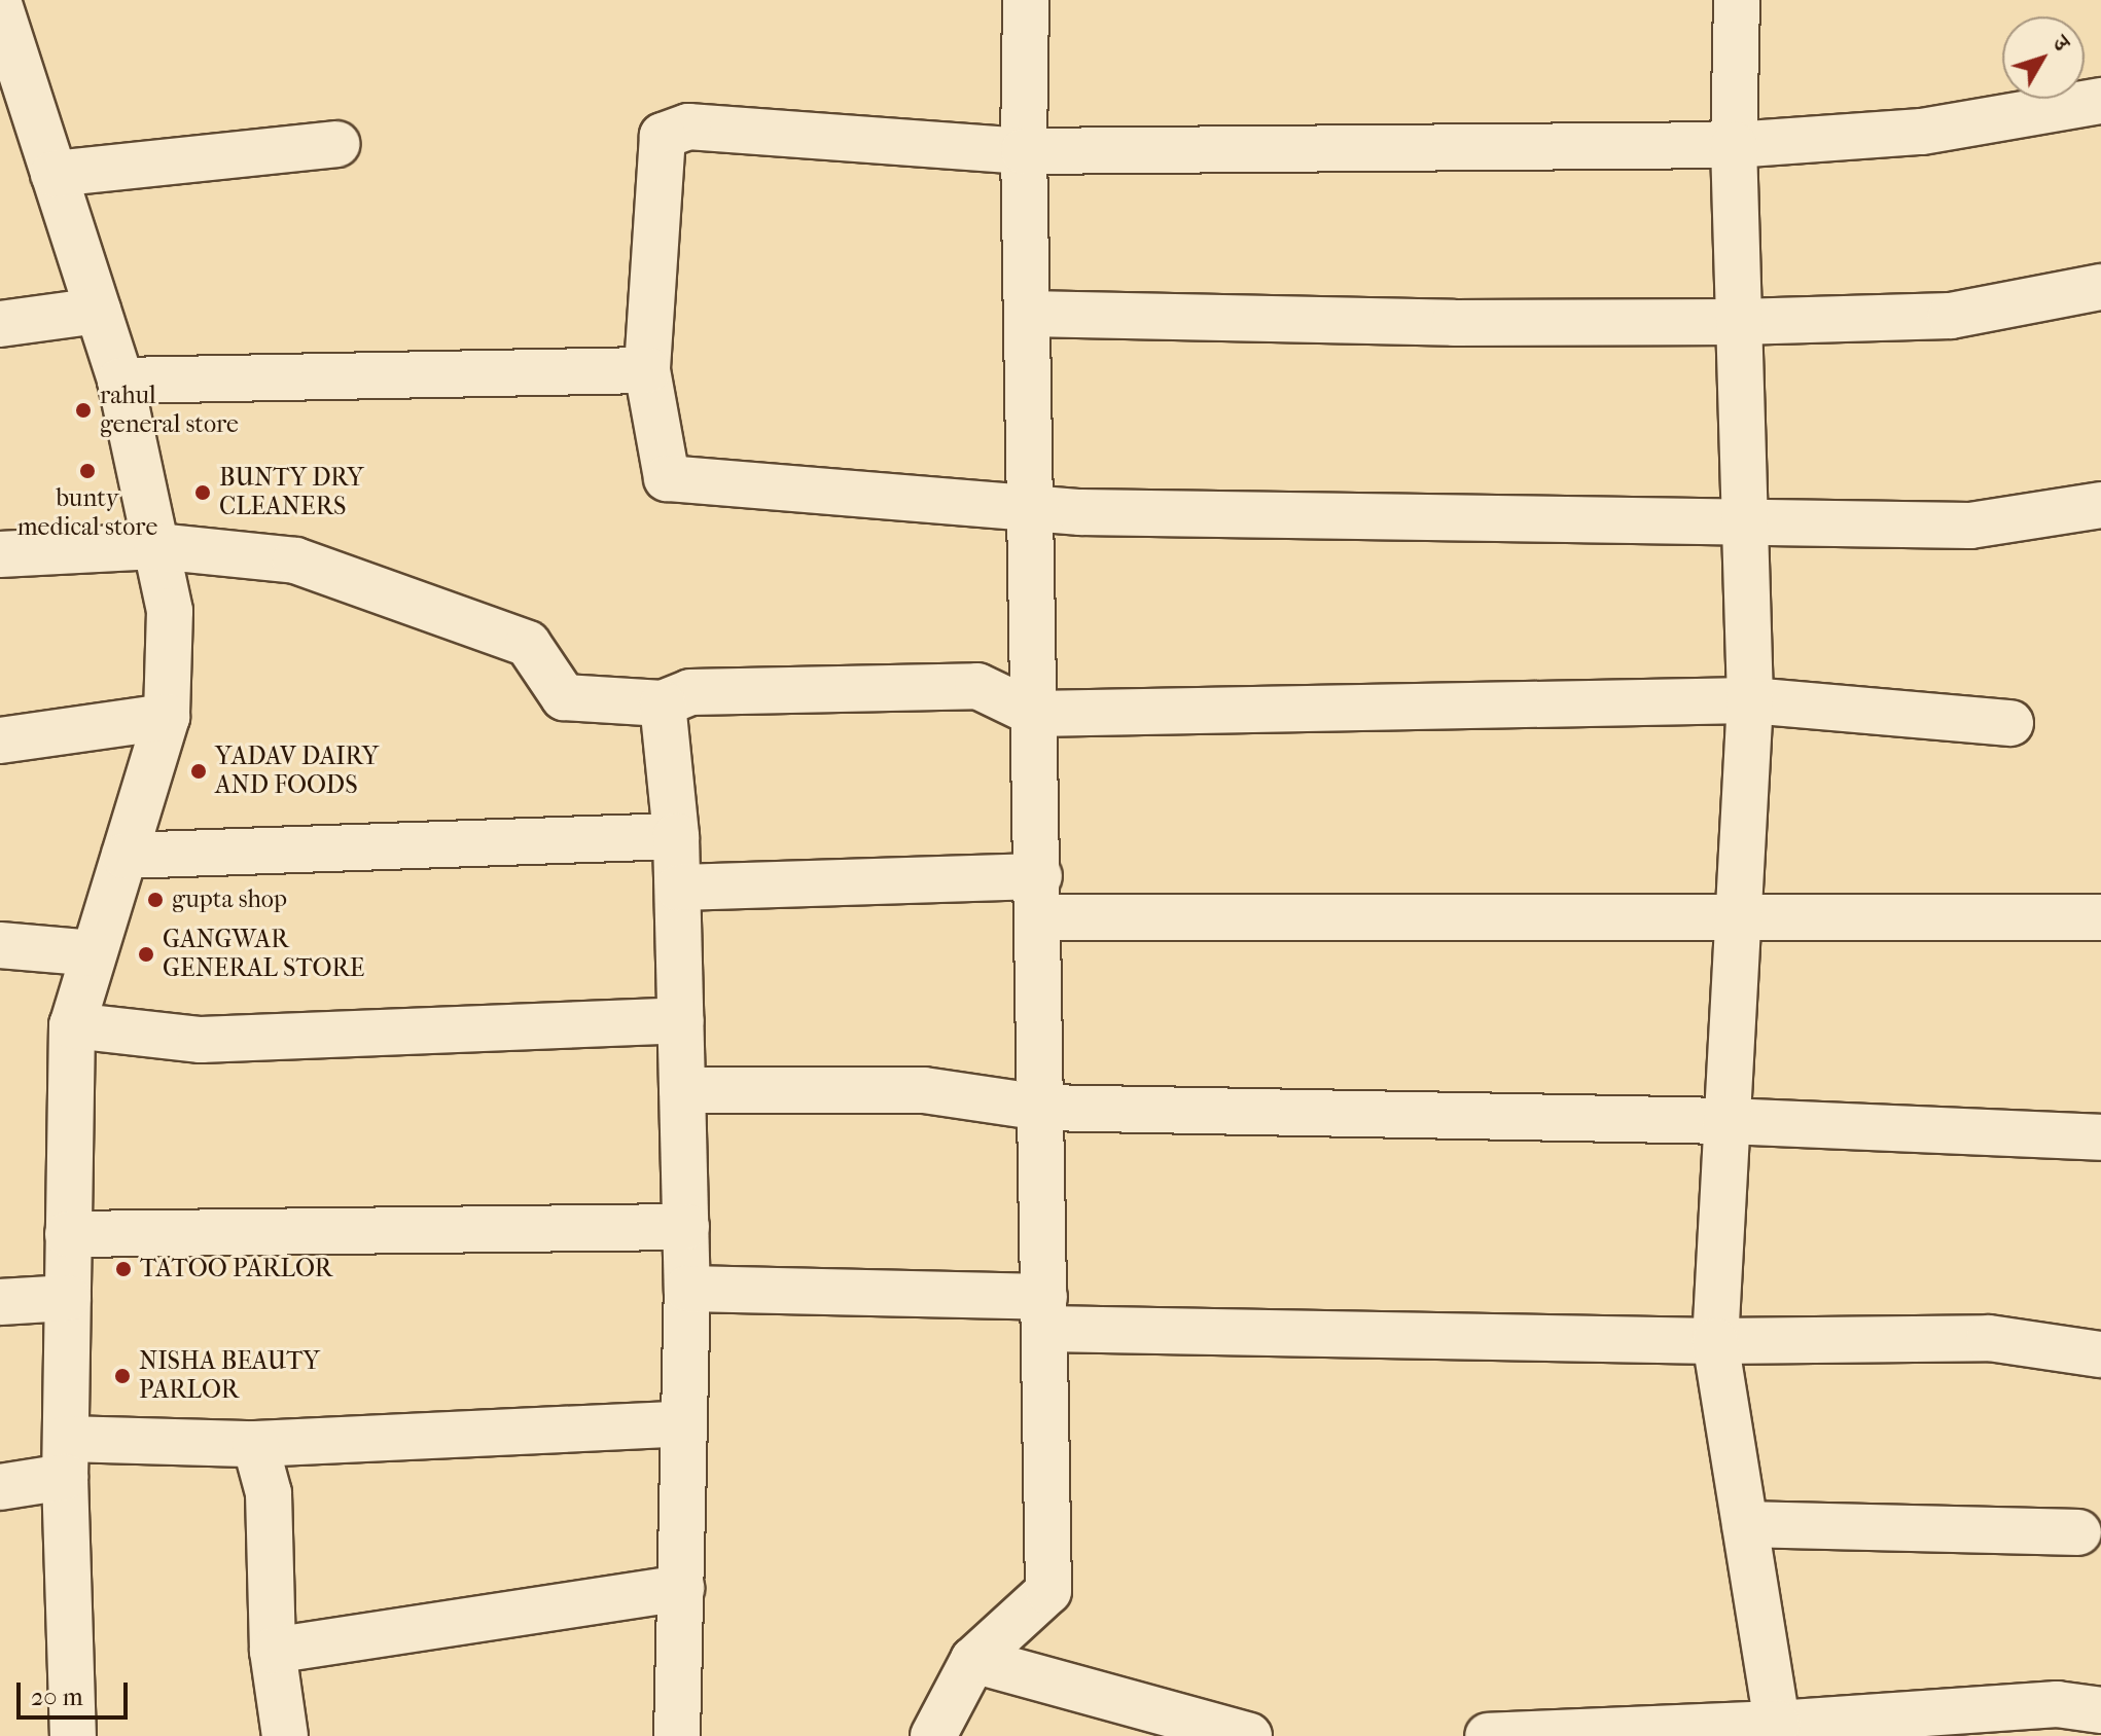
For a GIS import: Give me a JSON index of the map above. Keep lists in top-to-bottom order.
{
  "places": [
    "rahul general store",
    "bunty medical store",
    "BUNTY DRY CLEANERS",
    "YADAV DAIRY AND FOODS",
    "gupta shop",
    "GANGWAR GENERAL STORE",
    "TATOO PARLOR",
    "NISHA BEAUTY PARLOR"
  ],
  "scale_bar": "20 m",
  "north": "top right"
}
